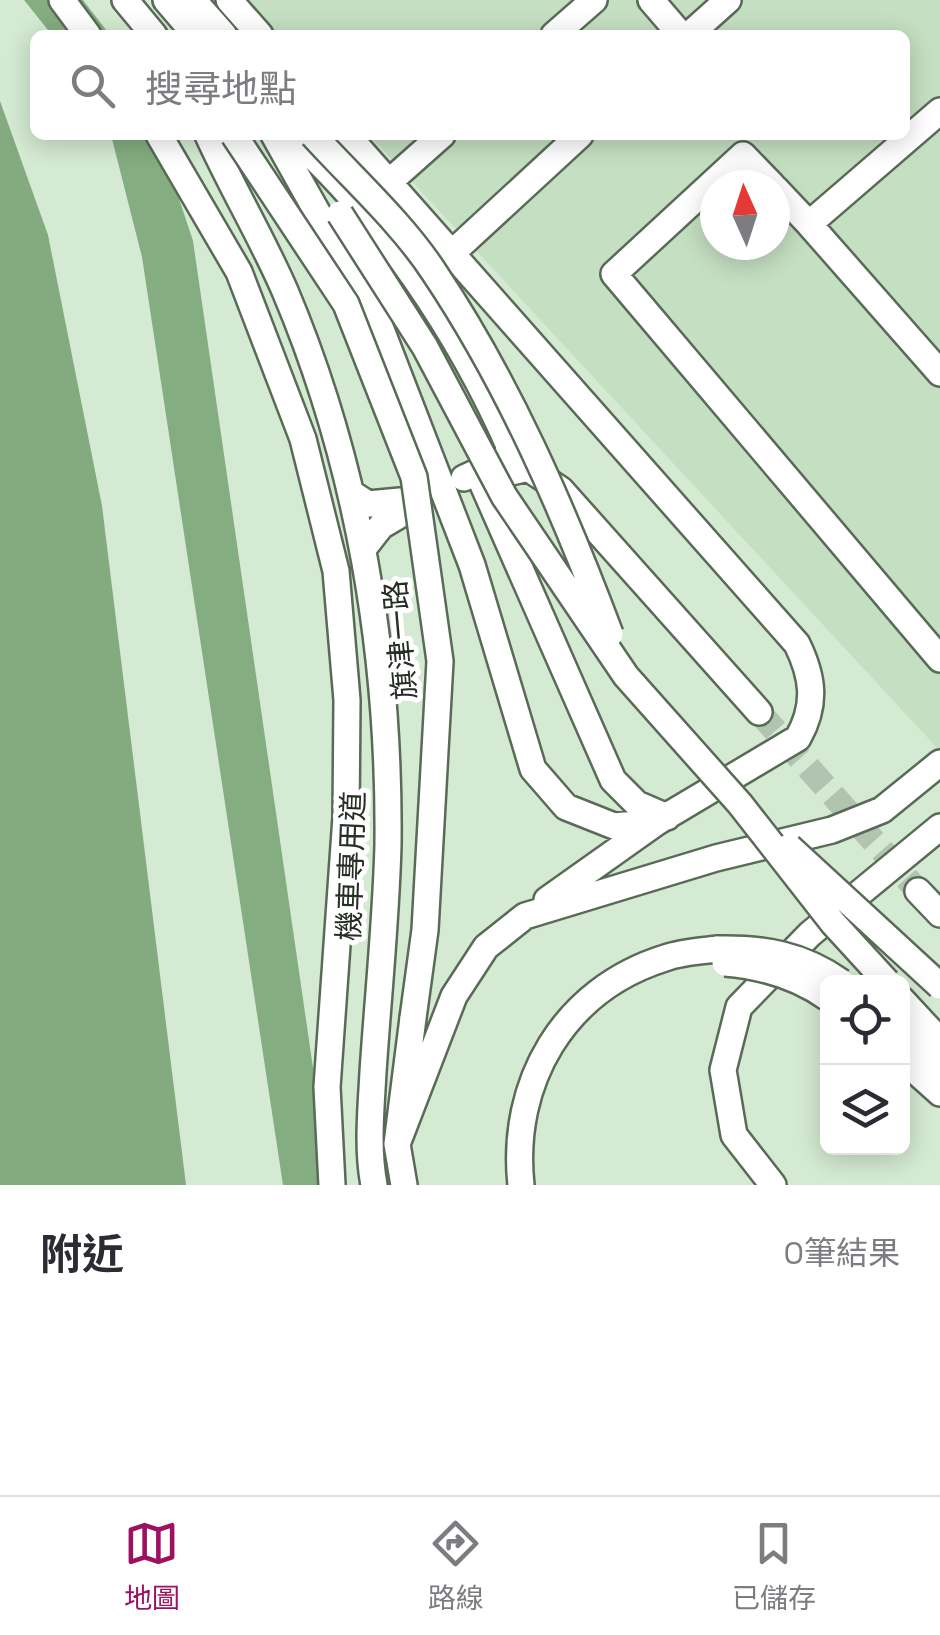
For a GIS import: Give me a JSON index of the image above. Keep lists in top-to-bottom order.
{
  "streets": {
    "street": ["旗津一路", "機車專用道"]
  },
  "north": "top",
  "page": {
    "search": "搜尋地點",
    "heading": ["附近", "0筆結果"],
    "nav": ["地圖", "路線", "已儲存"]
  }
}
